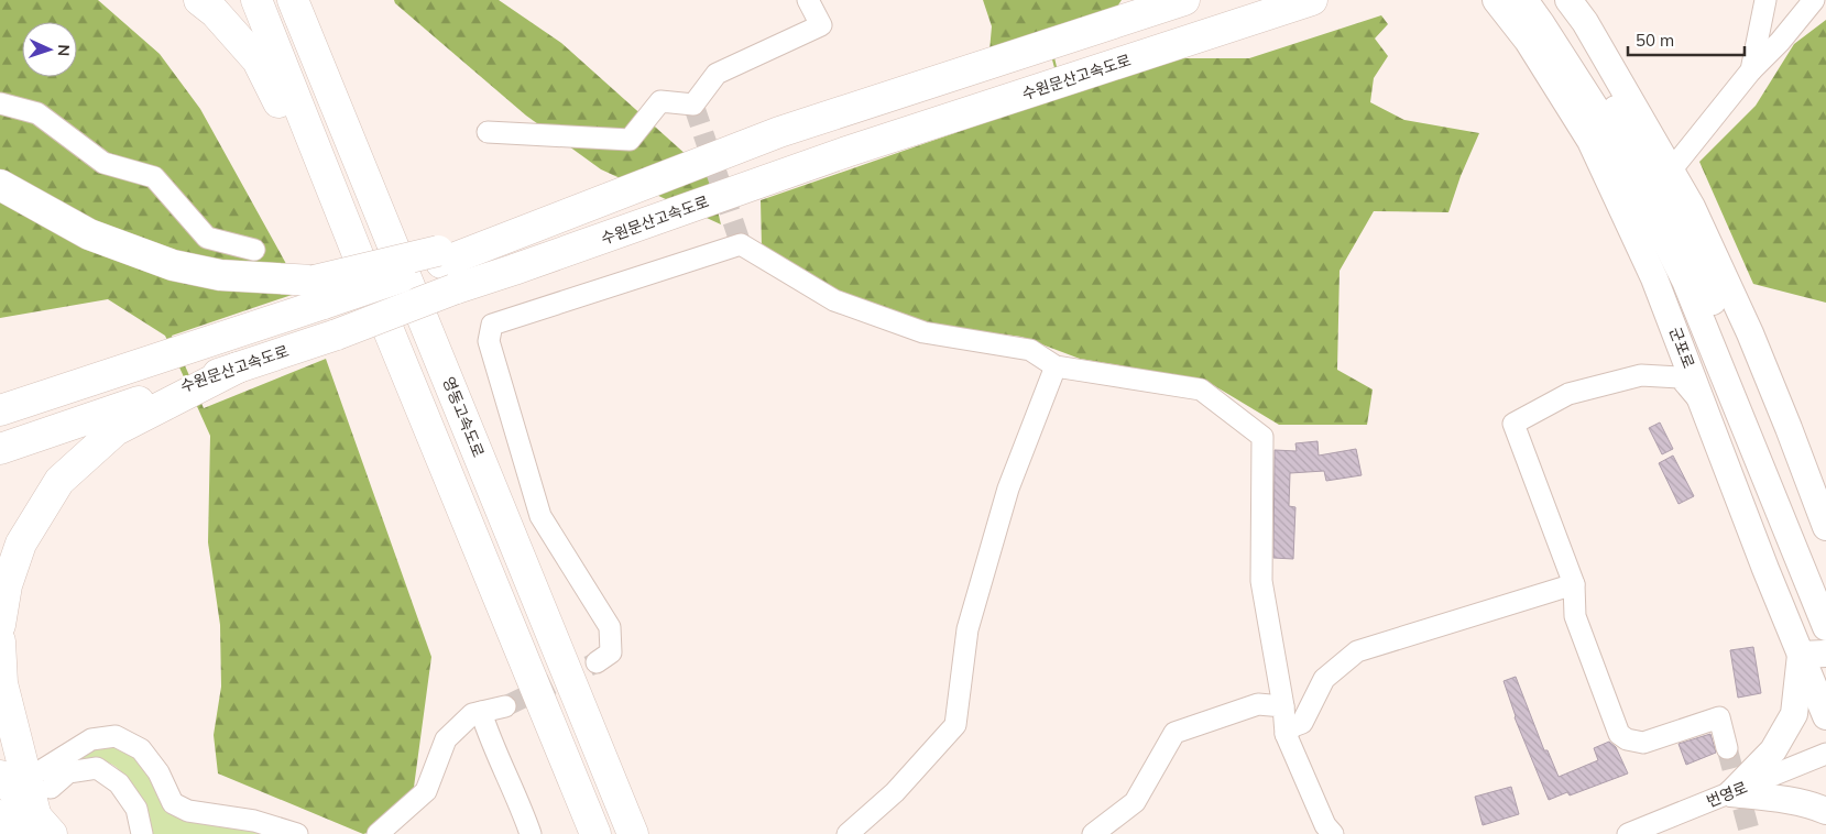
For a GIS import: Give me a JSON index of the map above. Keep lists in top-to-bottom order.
{
  "streets": {
    "highway": ["수원문산고속도로", "영동고속도로"],
    "main road": ["군포로"],
    "street": ["번영로"]
  },
  "scale_bar": "50 m",
  "north": "right"
}
